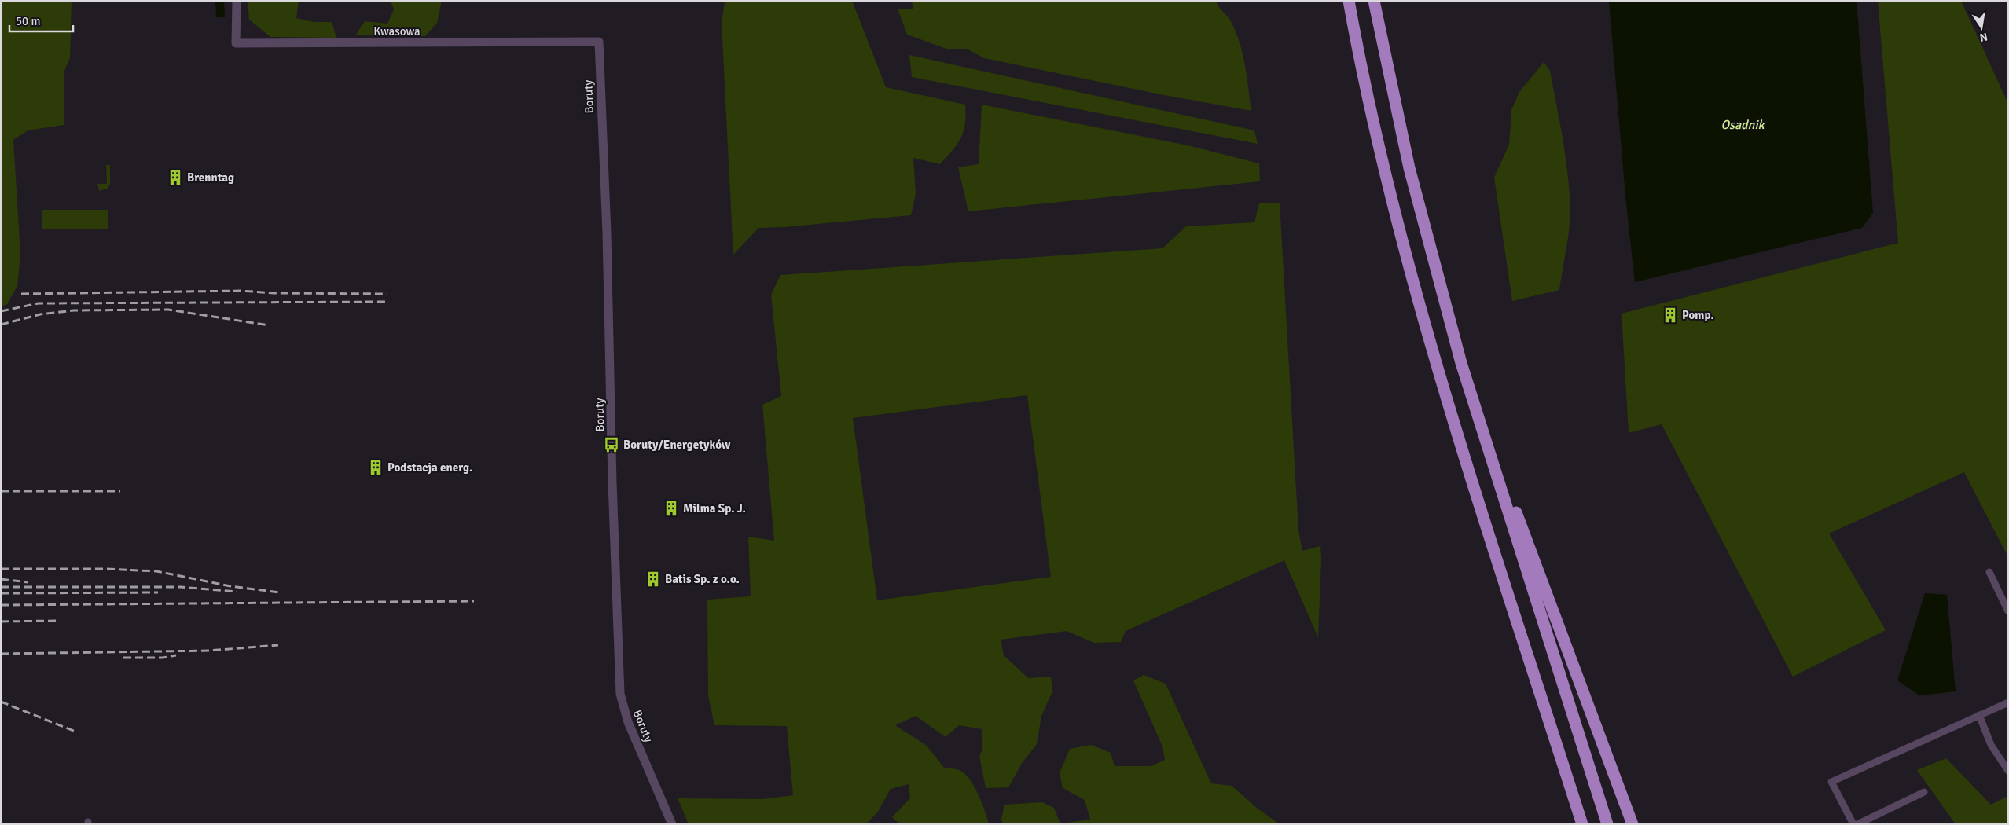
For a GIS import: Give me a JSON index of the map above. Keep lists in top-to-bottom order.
{
  "streets": {
    "street": ["Kwasowa", "Boruty"]
  },
  "crossings": [
    ["Kwasowa", "Boruty"]
  ],
  "water": ["Osadnik"],
  "places": {
    "building": [
      "Brenntag",
      "Pomp.",
      "Podstacja energ.",
      "Milma Sp. J.",
      "Batis Sp. z o.o."
    ],
    "bus stop": ["Boruty/Energetyków"]
  },
  "scale_bar": "50 m",
  "north": "bottom"
}
